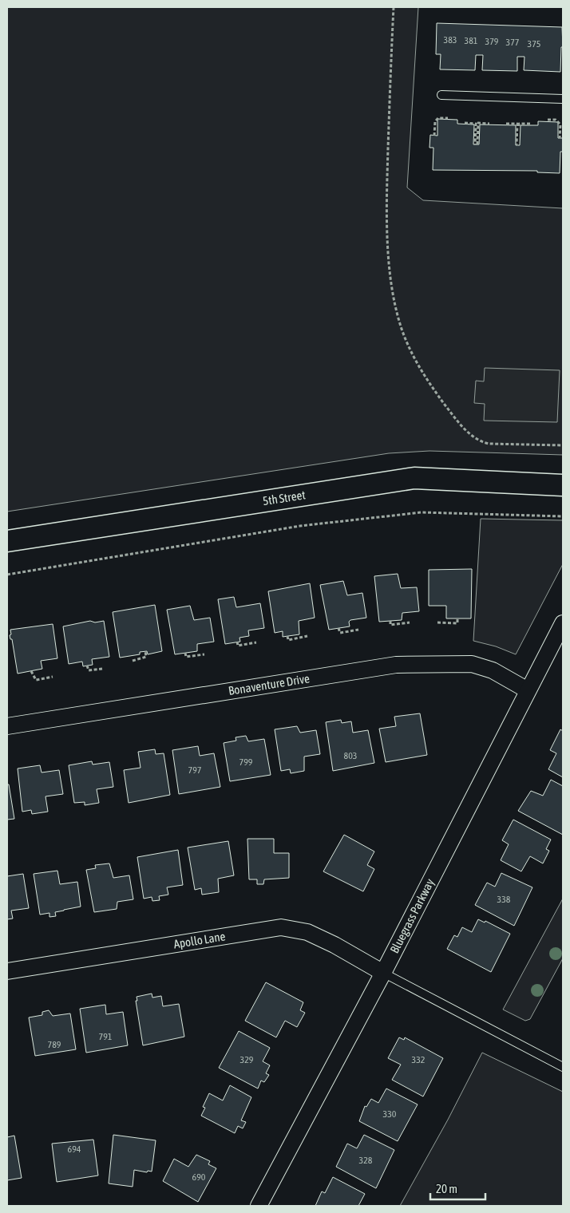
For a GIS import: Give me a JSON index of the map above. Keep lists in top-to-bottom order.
{
  "streets": {
    "street": [
      "5th Street",
      "Bonaventure Drive",
      "Bluegrass Parkway",
      "Apollo Lane"
    ]
  },
  "crossings": [
    ["Bonaventure Drive", "Bluegrass Parkway"],
    ["Bluegrass Parkway", "Apollo Lane"]
  ],
  "house_numbers": [
    "383",
    "381",
    "379",
    "377",
    "375",
    "803",
    "799",
    "797",
    "338",
    "791",
    "789",
    "329",
    "332",
    "330",
    "694",
    "328",
    "690"
  ],
  "scale_bar": "20 m"
}
